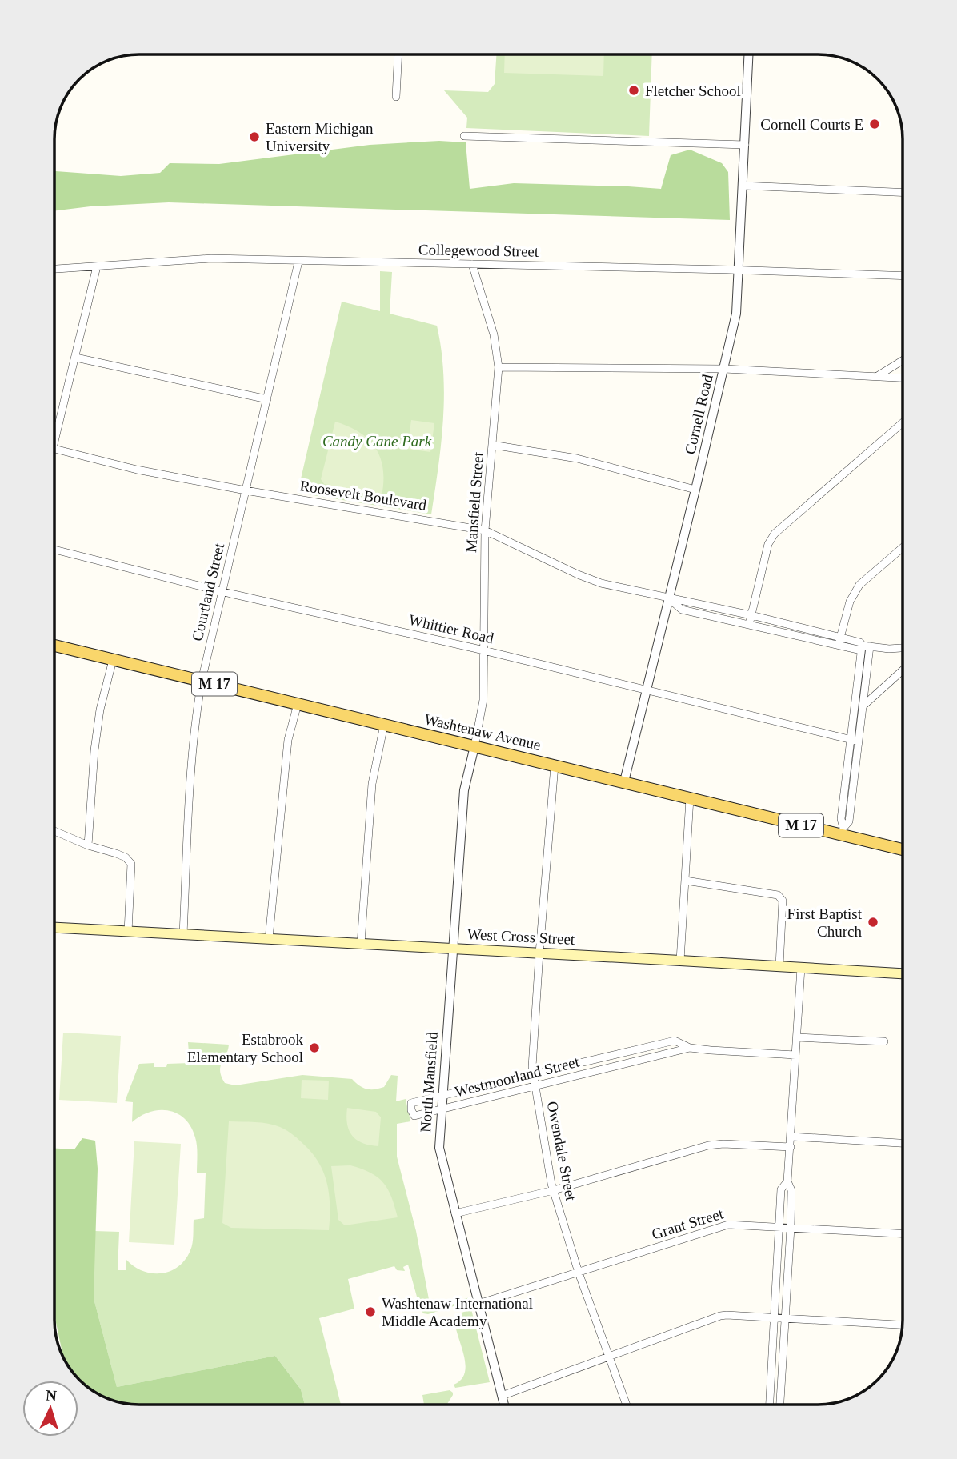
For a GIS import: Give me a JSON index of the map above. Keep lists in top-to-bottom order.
{
  "streets": {
    "main road": ["M 17", "Washtenaw Avenue", "West Cross Street"],
    "street": [
      "Collegewood Street",
      "Cornell Road",
      "Roosevelt Boulevard",
      "Mansfield Street",
      "Courtland Street",
      "Whittier Road",
      "Westmoorland Street",
      "North Mansfield",
      "Owendale Street",
      "Grant Street"
    ]
  },
  "crossings": [
    ["Collegewood Street", "Cornell Road"],
    ["Collegewood Street", "Mansfield Street"],
    ["Collegewood Street", "Courtland Street"],
    ["Cornell Road", "Roosevelt Boulevard"],
    ["Cornell Road", "Whittier Road"],
    ["Cornell Road", "Washtenaw Avenue"],
    ["Roosevelt Boulevard", "Mansfield Street"],
    ["Roosevelt Boulevard", "Courtland Street"],
    ["Mansfield Street", "Whittier Road"],
    ["Mansfield Street", "Washtenaw Avenue"],
    ["Mansfield Street", "North Mansfield"],
    ["Courtland Street", "Whittier Road"],
    ["Courtland Street", "Washtenaw Avenue"],
    ["Courtland Street", "West Cross Street"],
    ["Washtenaw Avenue", "North Mansfield"],
    ["Washtenaw Avenue", "Owendale Street"],
    ["West Cross Street", "North Mansfield"],
    ["West Cross Street", "Owendale Street"],
    ["Westmoorland Street", "North Mansfield"],
    ["Westmoorland Street", "Owendale Street"],
    ["North Mansfield", "Grant Street"],
    ["Owendale Street", "Grant Street"]
  ],
  "parks": ["Candy Cane Park"],
  "places": [
    "Fletcher School",
    "Cornell Courts E",
    "Eastern Michigan University",
    "First Baptist Church",
    "Estabrook Elementary School",
    "Washtenaw International Middle Academy"
  ],
  "north": "top"
}
